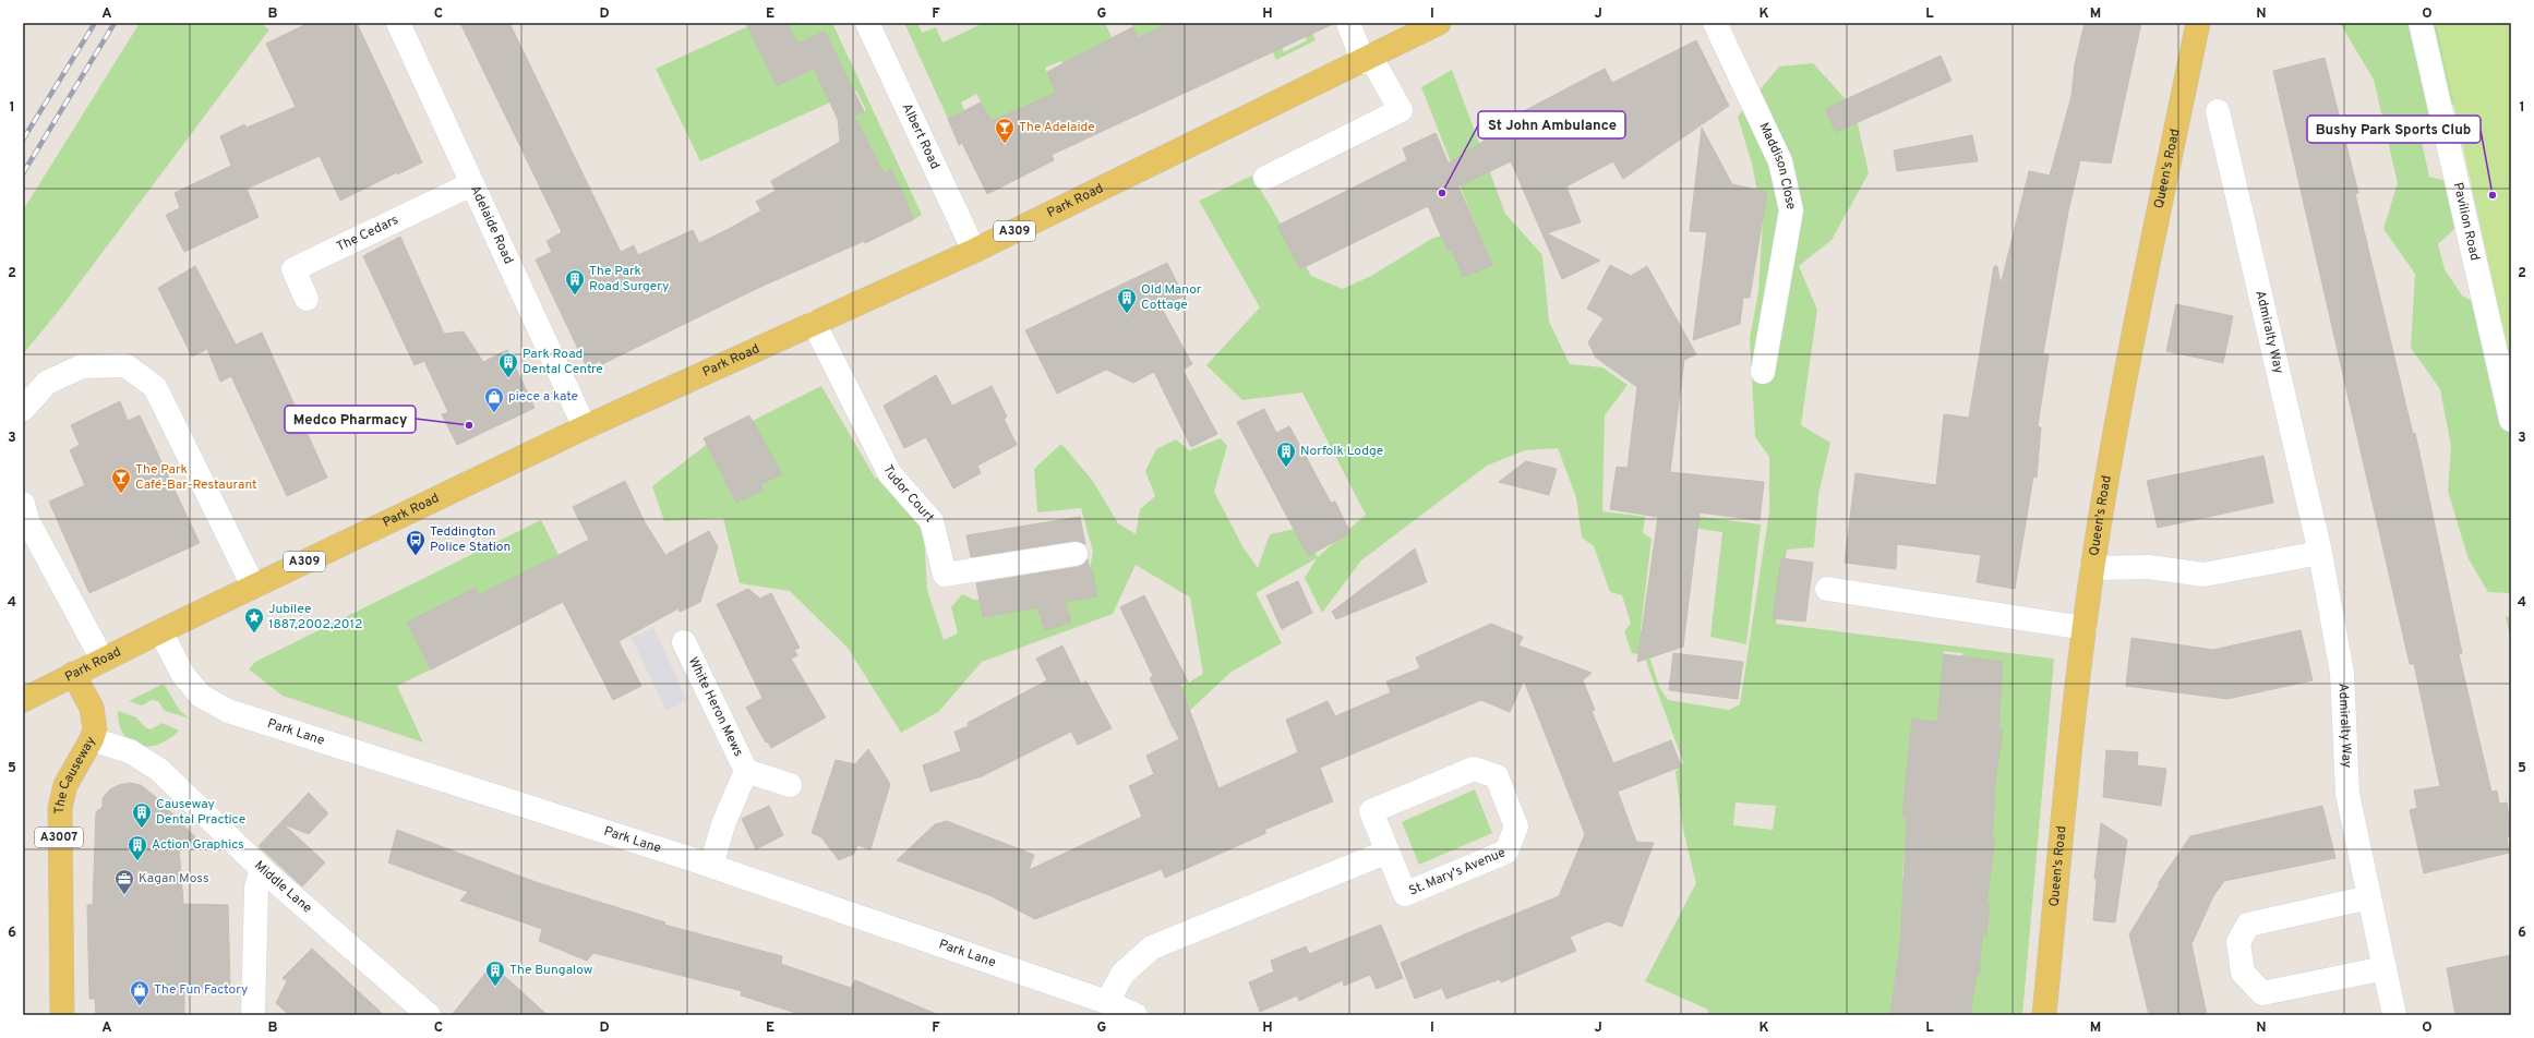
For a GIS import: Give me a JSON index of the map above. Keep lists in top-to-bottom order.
{
  "streets": {
    "main road": [
      "Queen's Road",
      "Park Road",
      "A309",
      "The Causeway",
      "A3007"
    ],
    "street": [
      "Albert Road",
      "Maddison Close",
      "Pavilion Road",
      "Adelaide Road",
      "The Cedars",
      "Admiralty Way",
      "Tudor Court",
      "White Heron Mews",
      "Park Lane",
      "St. Mary's Avenue",
      "Middle Lane"
    ]
  },
  "crossings": [
    ["Albert Road", "Park Road"],
    ["Park Road", "Adelaide Road"],
    ["Park Road", "Tudor Court"],
    ["Park Road", "Park Lane"],
    ["Park Road", "The Causeway"],
    ["Adelaide Road", "The Cedars"],
    ["White Heron Mews", "Park Lane"],
    ["The Causeway", "Middle Lane"]
  ],
  "places": {
    "bar": ["The Adelaide", "The Park Café-Bar-Restaurant"],
    "other": ["St John Ambulance", "Bushy Park Sports Club", "Medco Pharmacy"],
    "building": [
      "The Park Road Surgery",
      "Old Manor Cottage",
      "Park Road Dental Centre",
      "Norfolk Lodge",
      "Causeway Dental Practice",
      "Action Graphics",
      "The Bungalow"
    ],
    "shop": ["piece a kate", "The Fun Factory"],
    "bus stop": ["Teddington Police Station"],
    "place": ["Jubilee 1887,2002,2012"],
    "office": ["Kagan Moss"]
  },
  "grid": {
    "columns": [
      "A",
      "B",
      "C",
      "D",
      "E",
      "F",
      "G",
      "H",
      "I",
      "J",
      "K",
      "L",
      "M",
      "N",
      "O"
    ],
    "rows": [
      "1",
      "2",
      "3",
      "4",
      "5",
      "6"
    ]
  }
}
